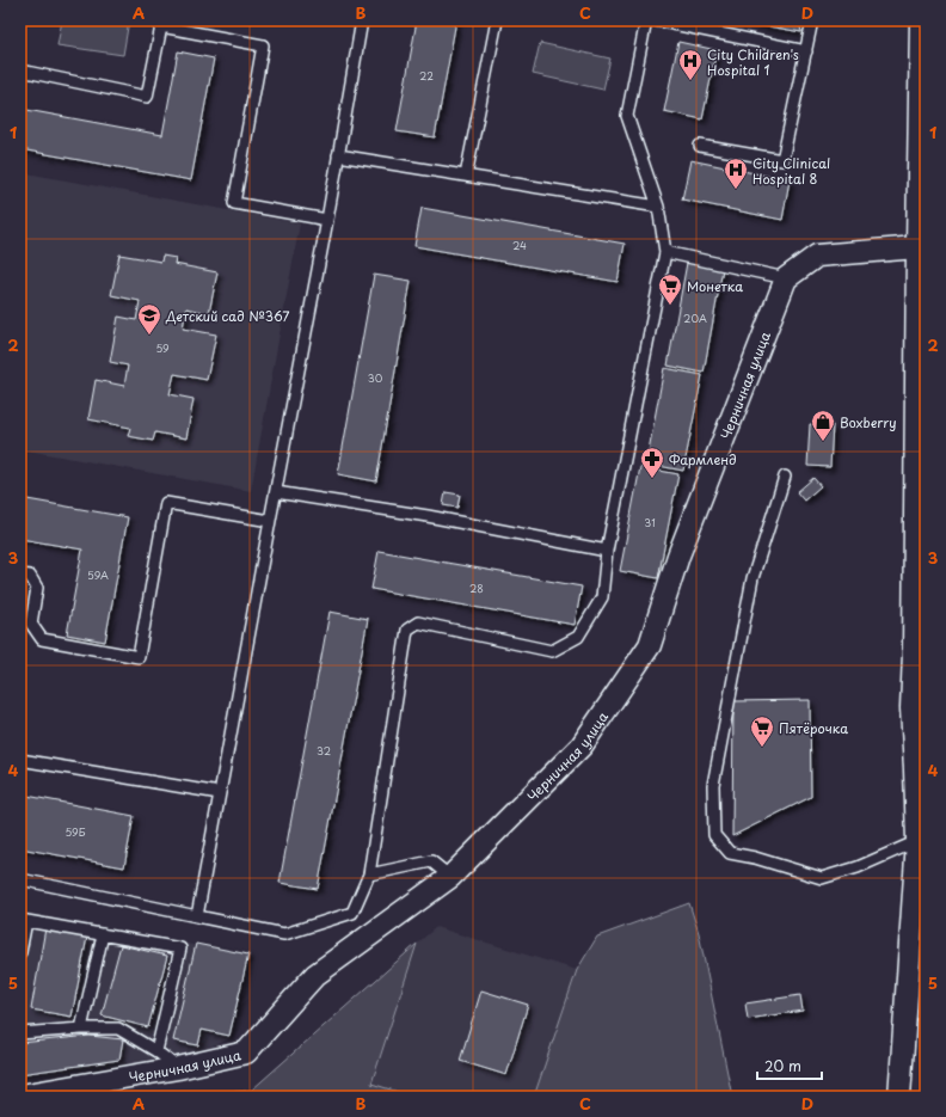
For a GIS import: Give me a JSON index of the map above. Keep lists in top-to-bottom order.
{
  "streets": {
    "street": ["Черничная улица"]
  },
  "places": {
    "hospital": ["City Children's Hospital 1", "City Clinical Hospital 8"],
    "supermarket": ["Монетка", "Пятёрочка"],
    "school or university": ["Детский сад №367"],
    "shop": ["Boxberry"],
    "pharmacy": ["Фармленд"]
  },
  "house_numbers": [
    "22",
    "24",
    "20А",
    "59",
    "30",
    "31",
    "59А",
    "28",
    "32",
    "59Б"
  ],
  "scale_bar": "20 m",
  "grid": {
    "columns": [
      "A",
      "B",
      "C",
      "D"
    ],
    "rows": [
      "1",
      "2",
      "3",
      "4",
      "5"
    ]
  }
}
